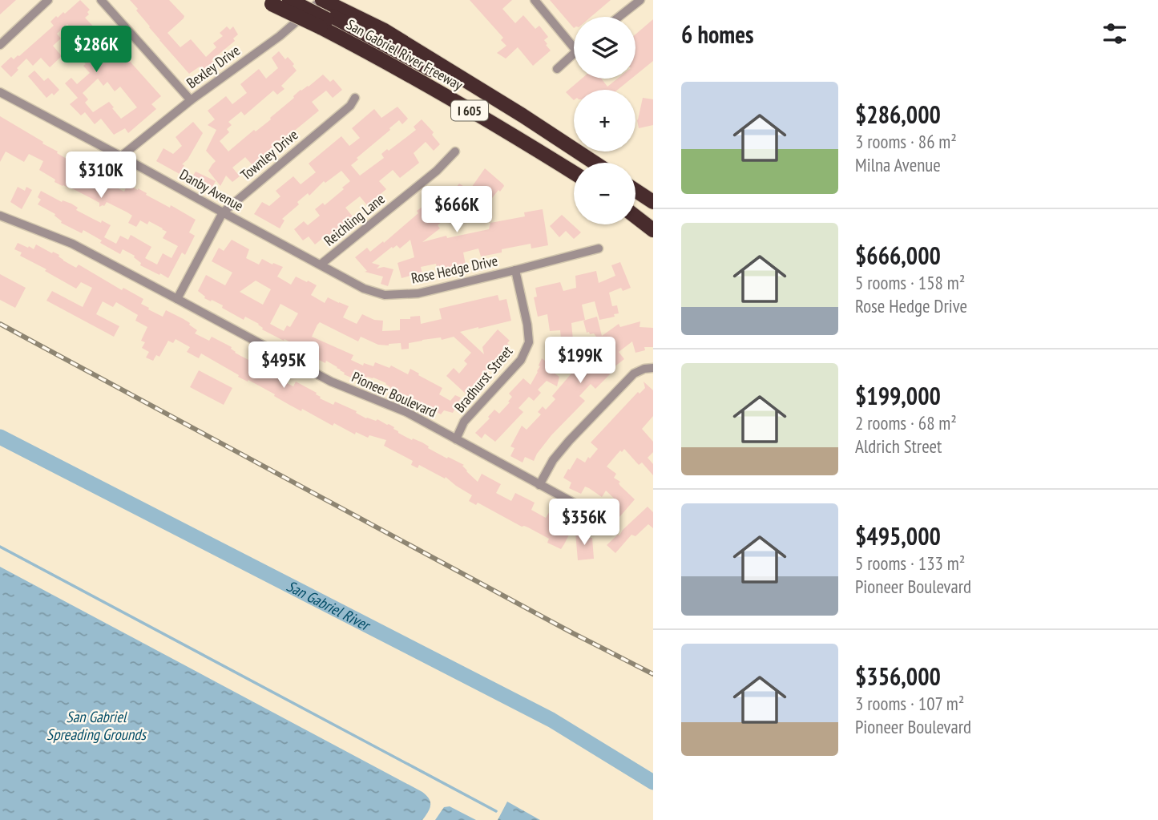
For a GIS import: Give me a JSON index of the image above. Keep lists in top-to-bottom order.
{
  "streets": {
    "highway": ["San Gabriel River Freeway", "I 605"],
    "street": [
      "Bexley Drive",
      "Townley Drive",
      "Danby Avenue",
      "Reichling Lane",
      "Rose Hedge Drive",
      "Bradhurst Street",
      "Pioneer Boulevard"
    ]
  },
  "crossings": [
    ["San Gabriel River Freeway", "Bexley Drive"],
    ["Bexley Drive", "Danby Avenue"],
    ["Townley Drive", "Danby Avenue"],
    ["Townley Drive", "Pioneer Boulevard"],
    ["Danby Avenue", "Reichling Lane"],
    ["Danby Avenue", "Rose Hedge Drive"],
    ["Reichling Lane", "Rose Hedge Drive"],
    ["Rose Hedge Drive", "Bradhurst Street"],
    ["Bradhurst Street", "Pioneer Boulevard"]
  ],
  "water": ["San Gabriel River", "San Gabriel Spreading Grounds"],
  "page": {
    "heading": "6 homes",
    "map_buttons": ["+", "−"],
    "price": [
      "$286K",
      "$310K",
      "$666K",
      "$199K",
      "$495K",
      "$356K"
    ],
    "list": [
      {
        "name": "$286,000",
        "note": "3 rooms · 86 m² · Milna Avenue"
      },
      {
        "name": "$666,000",
        "note": "5 rooms · 158 m² · Rose Hedge Drive"
      },
      {
        "name": "$199,000",
        "note": "2 rooms · 68 m² · Aldrich Street"
      },
      {
        "name": "$495,000",
        "note": "5 rooms · 133 m² · Pioneer Boulevard"
      },
      {
        "name": "$356,000",
        "note": "3 rooms · 107 m² · Pioneer Boulevard"
      }
    ]
  }
}
